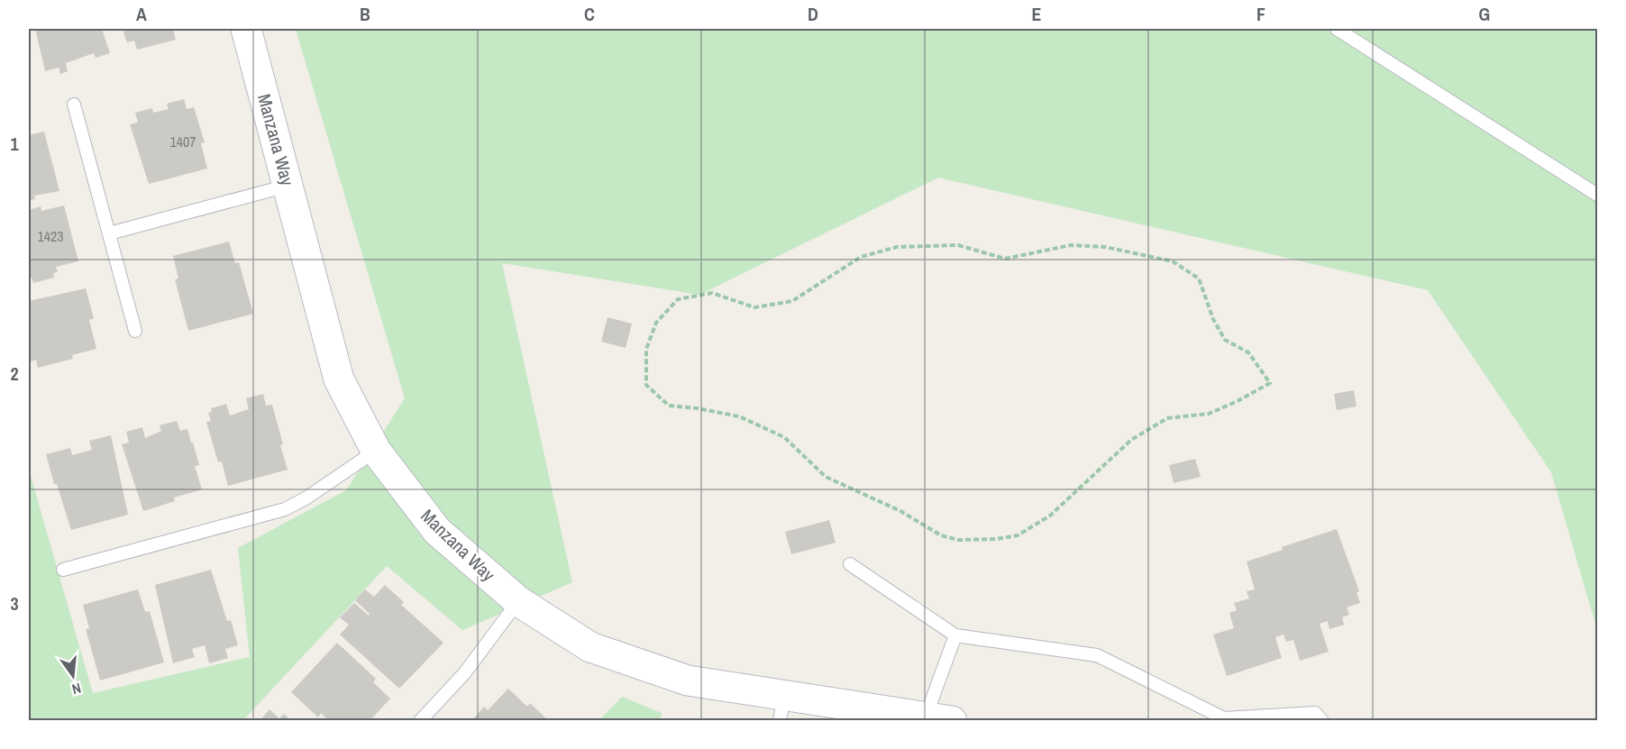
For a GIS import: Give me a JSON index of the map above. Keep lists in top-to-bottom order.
{
  "streets": {
    "street": ["Manzana Way"]
  },
  "house_numbers": ["1407", "1423"],
  "north": "bottom",
  "grid": {
    "columns": [
      "A",
      "B",
      "C",
      "D",
      "E",
      "F",
      "G"
    ],
    "rows": ["1", "2", "3"]
  }
}
